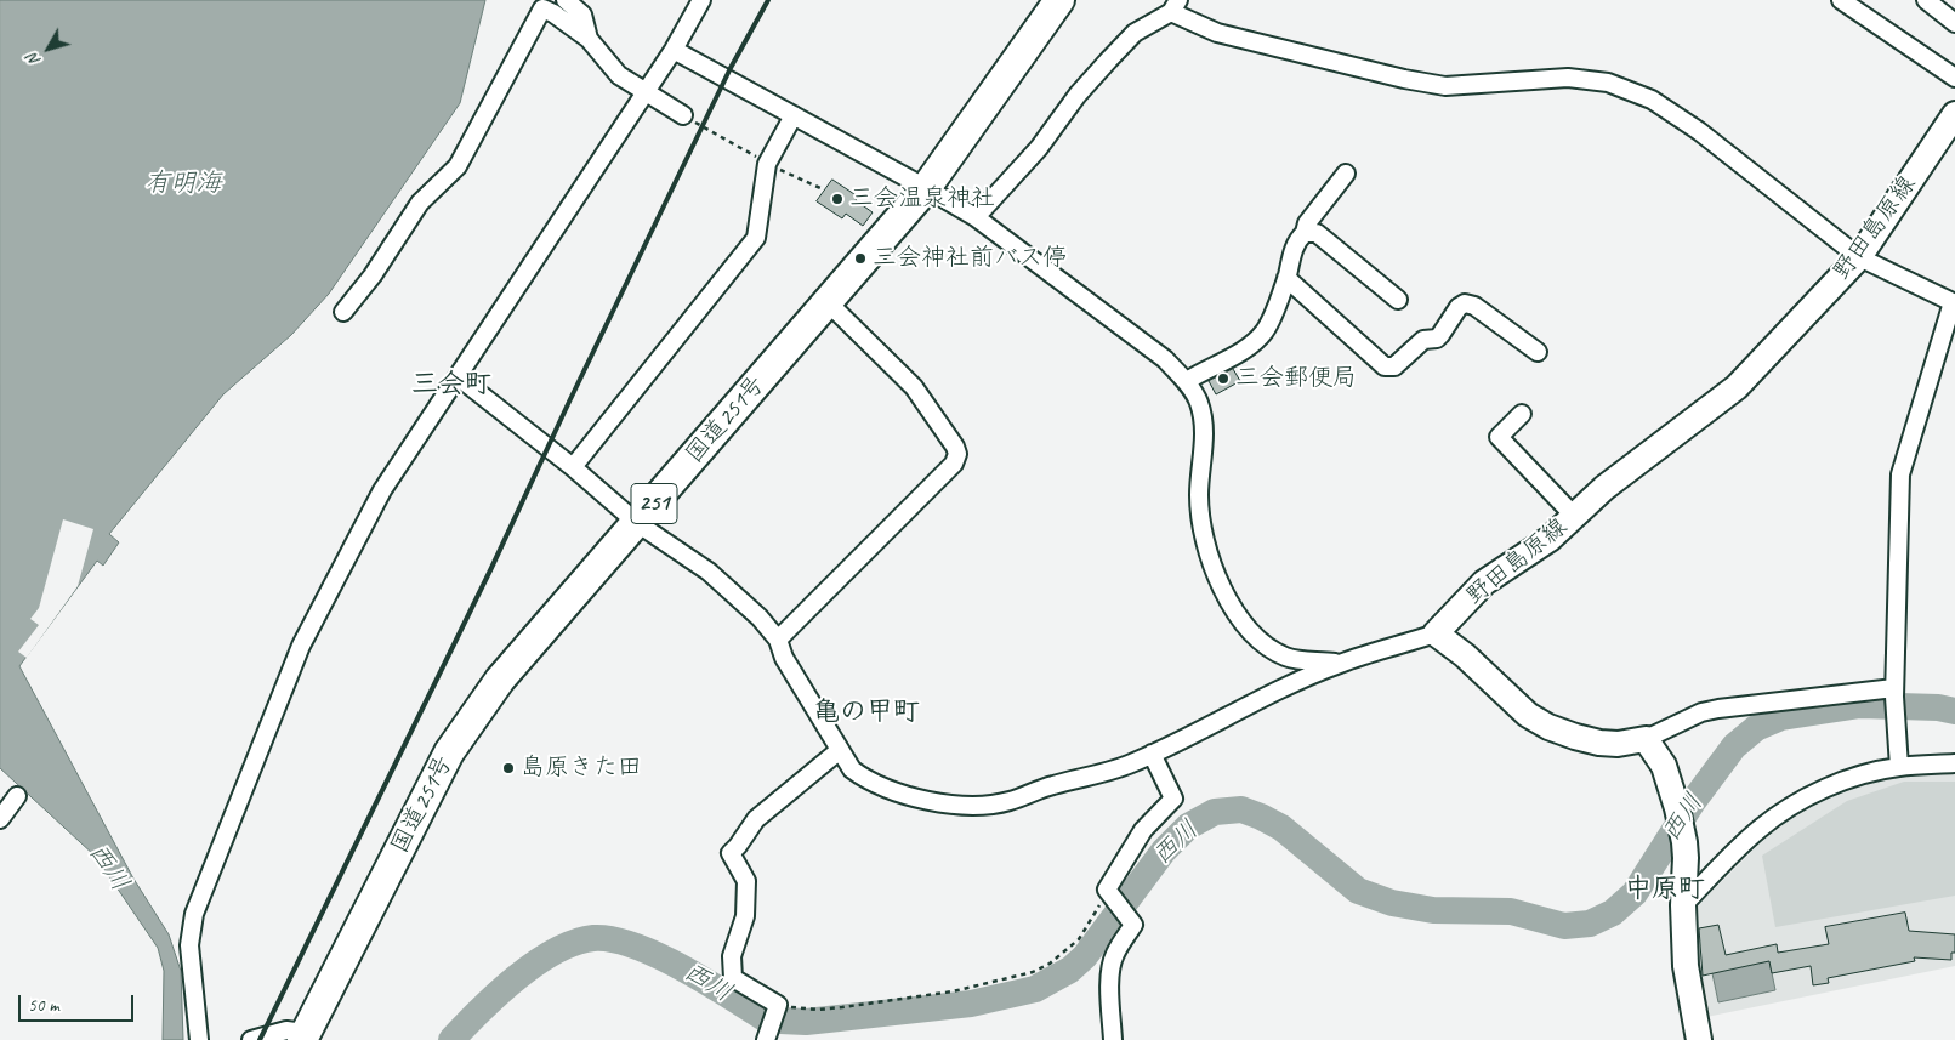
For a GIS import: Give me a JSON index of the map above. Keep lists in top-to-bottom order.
{
  "streets": {
    "highway": ["国道251号", "251"],
    "main road": ["野田島原線"]
  },
  "districts": ["三会町", "亀の甲町", "中原町"],
  "water": ["有明海", "西川"],
  "places": [
    "三会温泉神社",
    "三会神社前バス停",
    "三会郵便局",
    "島原きた田"
  ],
  "scale_bar": "50 m",
  "north": "bottom left"
}
